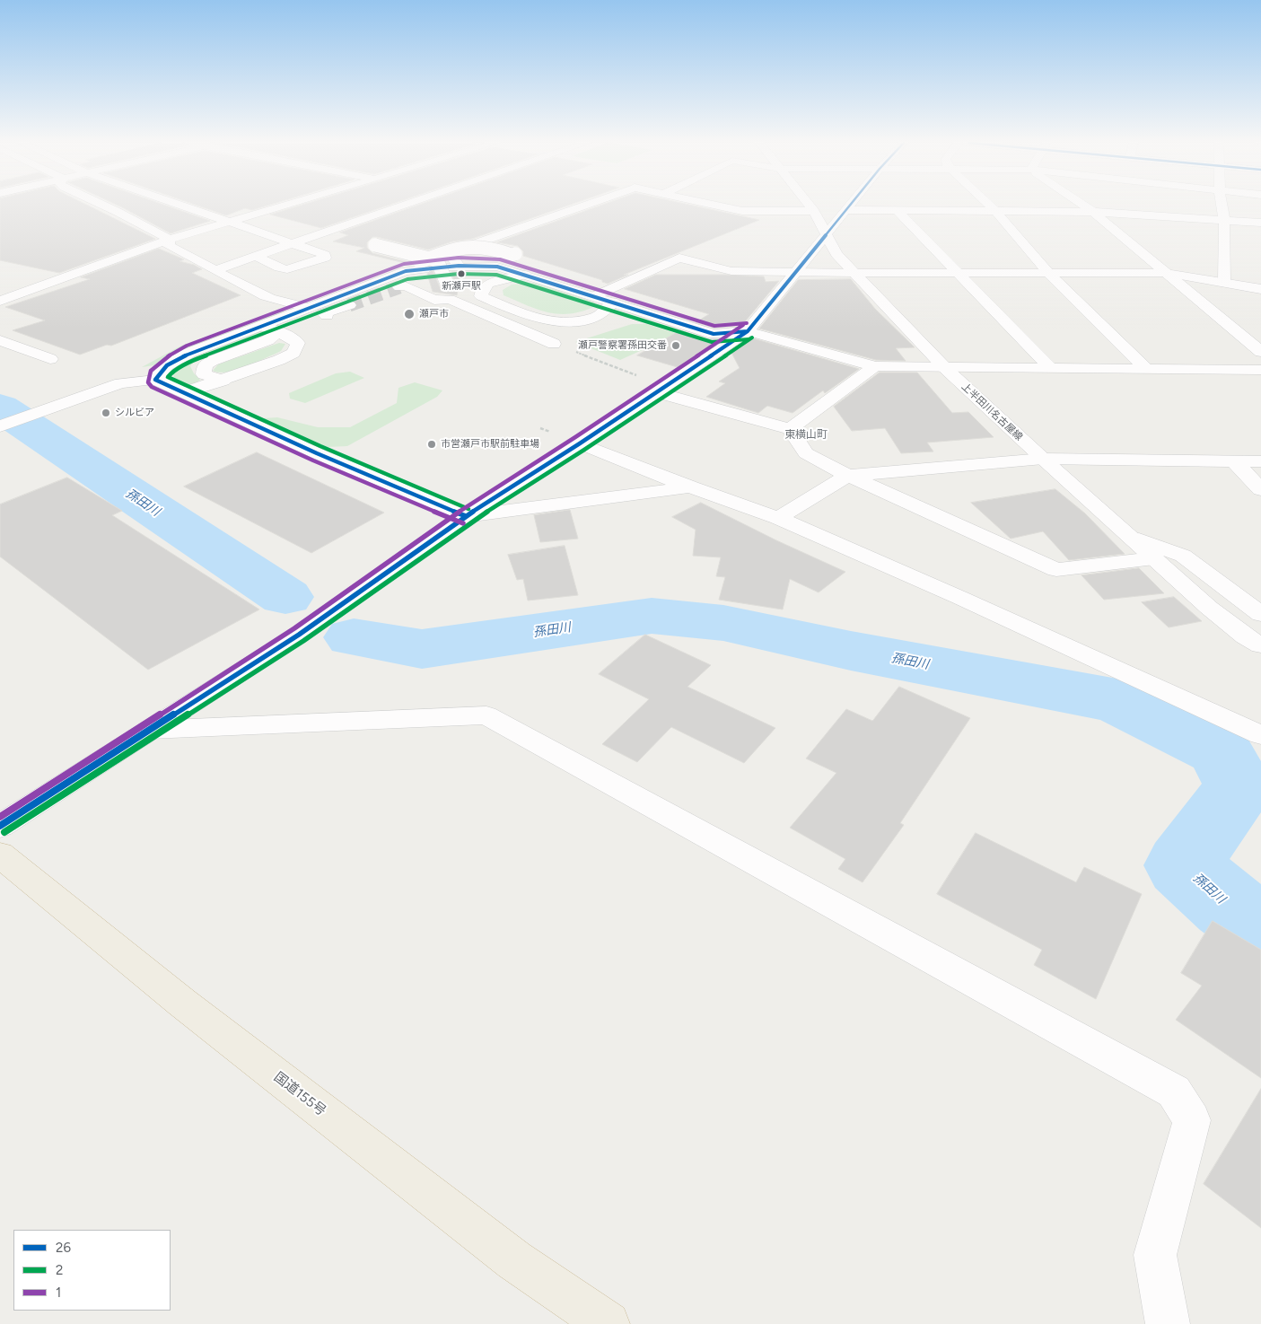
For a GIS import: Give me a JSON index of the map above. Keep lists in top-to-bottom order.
{
  "streets": {
    "highway": ["国道155号"],
    "street": ["上半田川名古屋線"]
  },
  "districts": ["東横山町"],
  "water": ["孫田川"],
  "places": [
    "新瀬戸駅",
    "瀬戸市",
    "瀬戸警察署孫田交番",
    "シルビア",
    "市営瀬戸市駅前駐車場"
  ],
  "lines": ["transit line 26", "transit line 1", "transit line 2"],
  "legend": ["26", "2", "1"]
}
